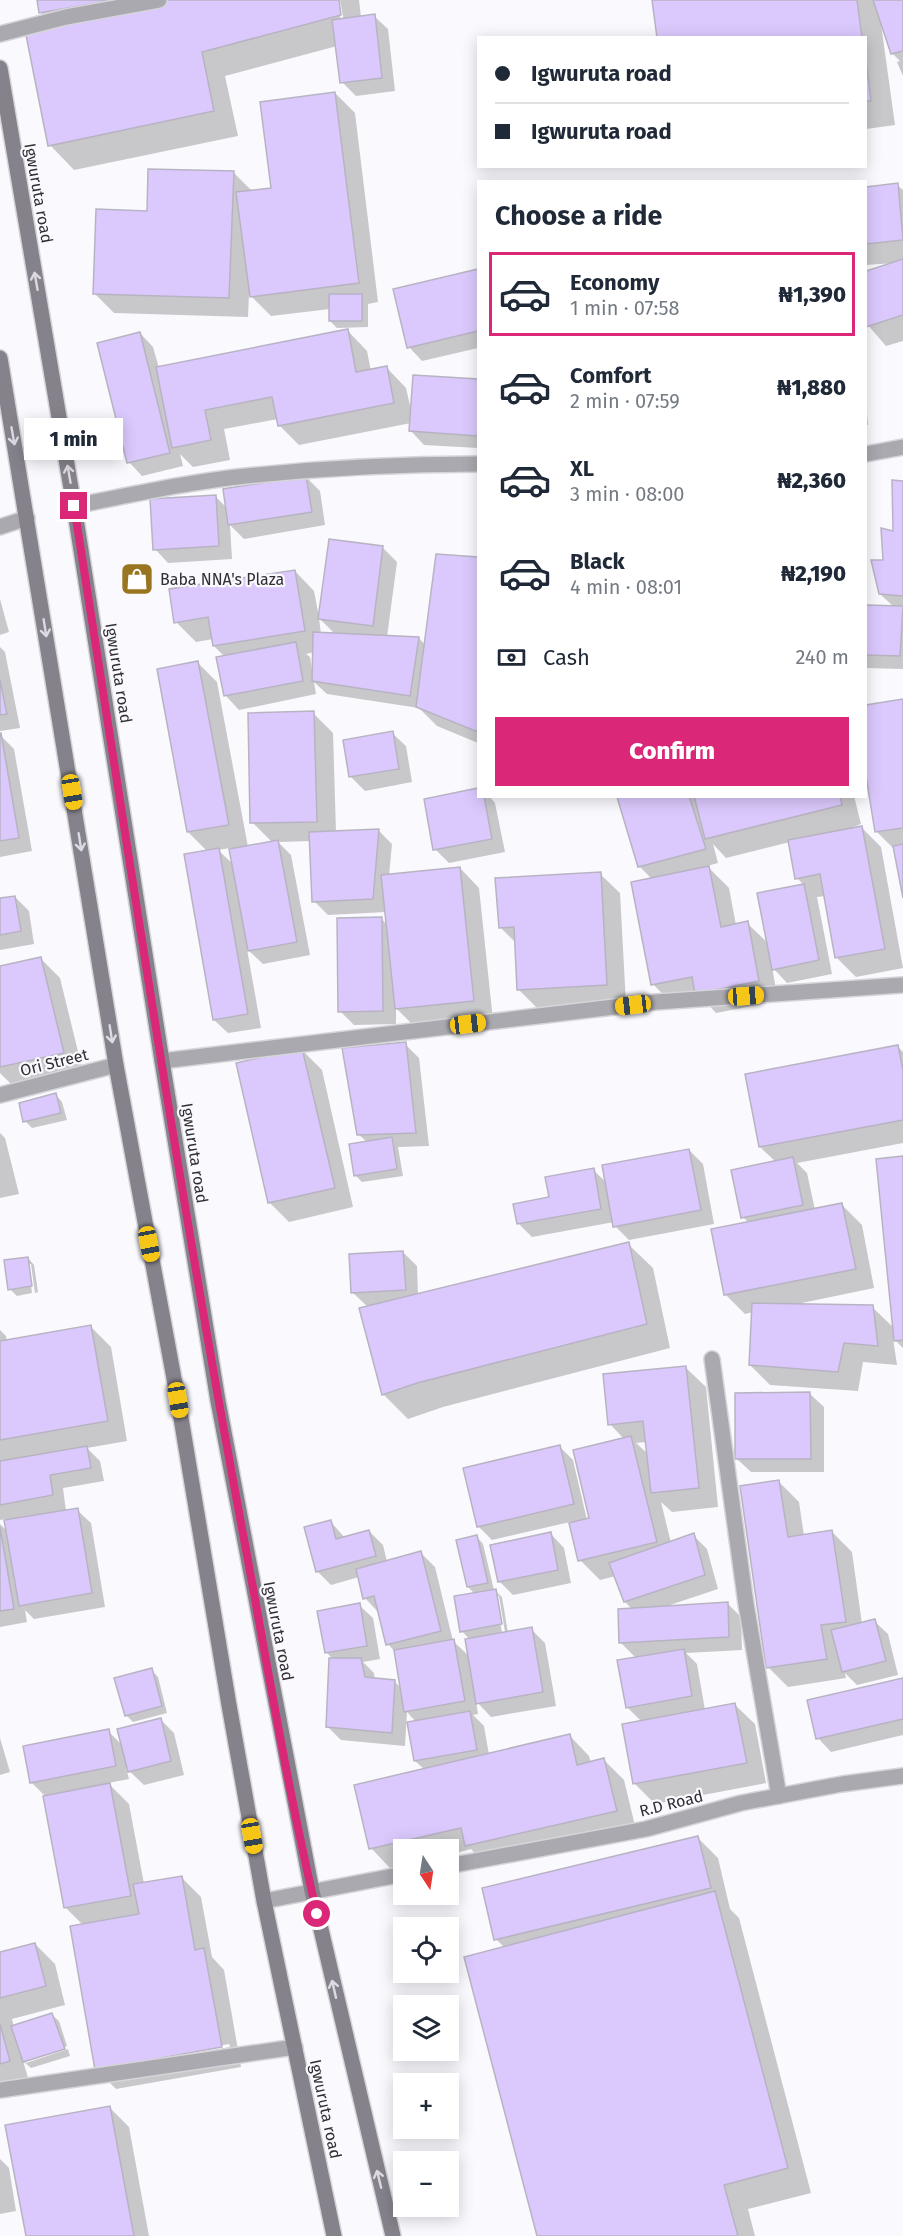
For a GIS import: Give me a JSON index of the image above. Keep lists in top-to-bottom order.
{
  "streets": {
    "main road": ["Igwuruta road"],
    "street": ["Ori Street", "R.D Road"]
  },
  "crossings": [
    ["Igwuruta road", "Ori Street"]
  ],
  "places": {
    "shop": ["Baba NNA's Plaza"]
  },
  "north": "bottom",
  "page": {
    "banner": ["Igwuruta road", "Igwuruta road"],
    "heading": "Choose a ride",
    "list": [
      {
        "name": "Economy",
        "note": "1 min · 07:58",
        "value": "₦1,390"
      },
      {
        "name": "Comfort",
        "note": "2 min · 07:59",
        "value": "₦1,880"
      },
      {
        "name": "XL",
        "note": "3 min · 08:00",
        "value": "₦2,360"
      },
      {
        "name": "Black",
        "note": "4 min · 08:01",
        "value": "₦2,190"
      }
    ],
    "bubble": "1 min",
    "pay": ["Cash", "240 m"],
    "buttons": "Confirm",
    "map_buttons": ["+", "−"]
  }
}
